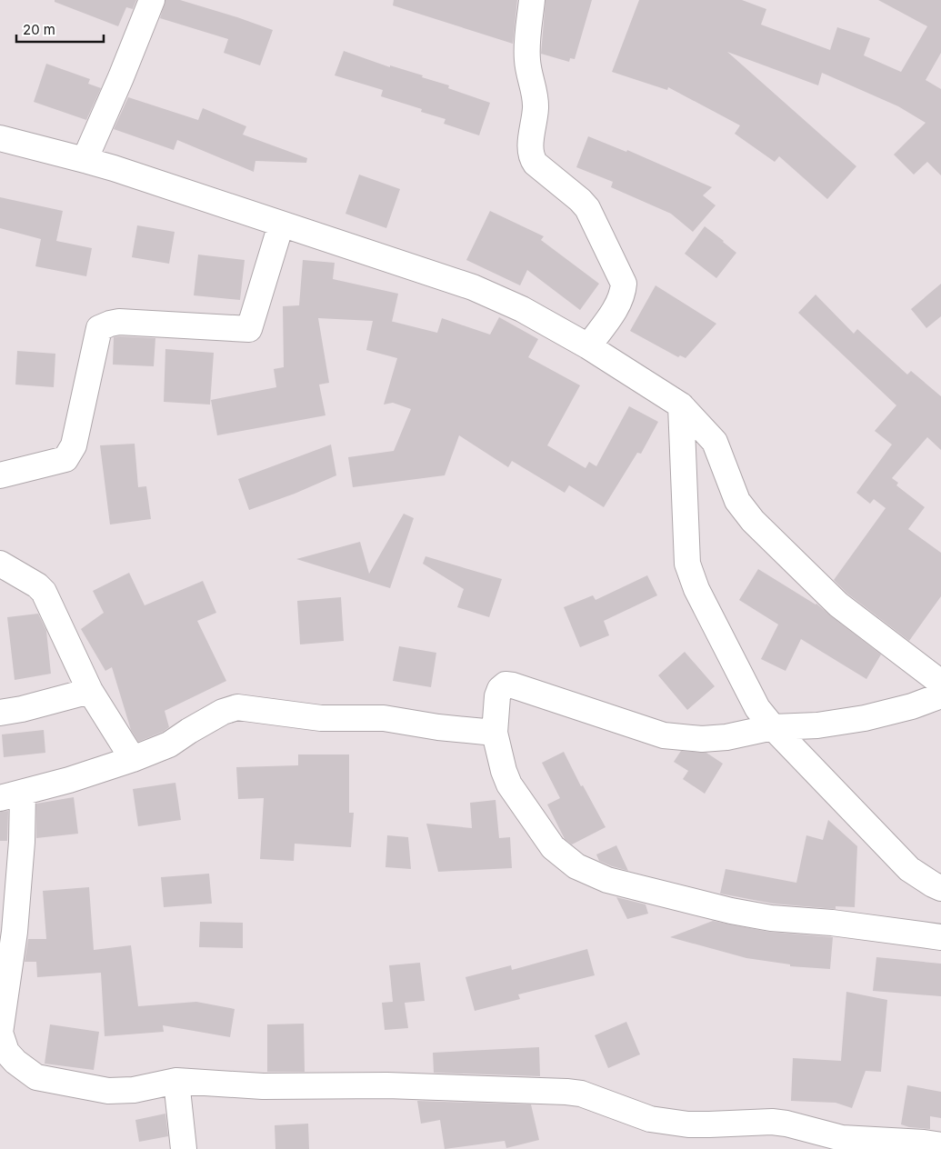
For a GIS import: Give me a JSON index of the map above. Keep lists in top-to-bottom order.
{
  "scale_bar": "20 m"
}
